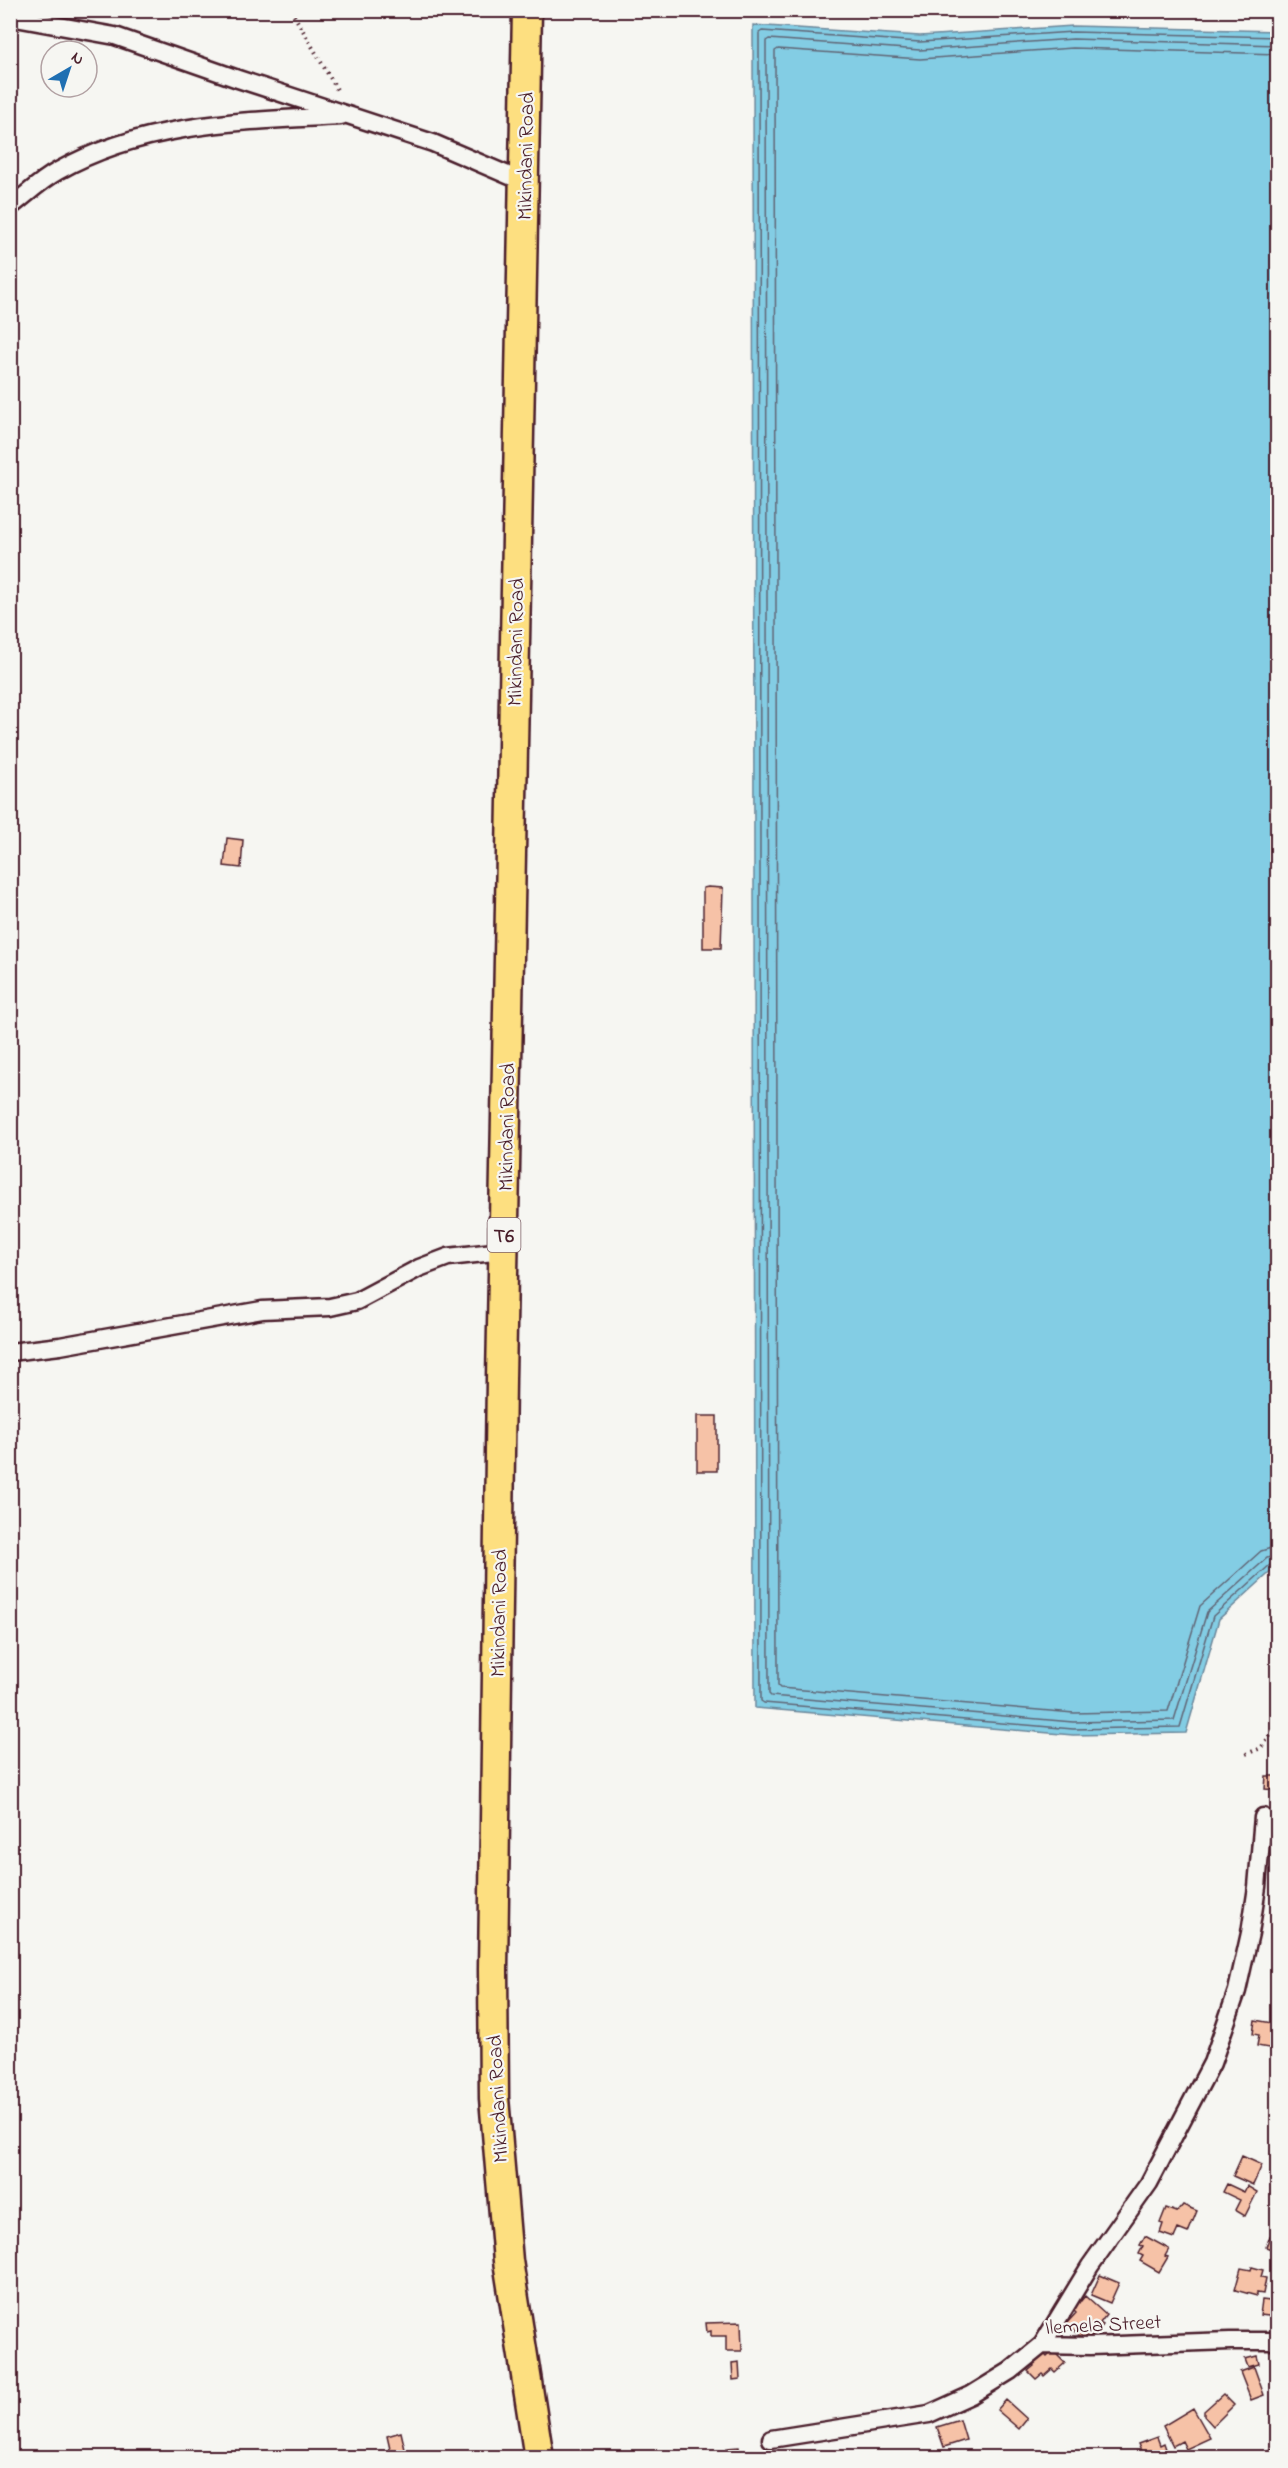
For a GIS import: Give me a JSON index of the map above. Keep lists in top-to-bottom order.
{
  "streets": {
    "highway": ["Mikindani Road", "T6"],
    "street": ["Ilemela Street"]
  },
  "north": "top right"
}
